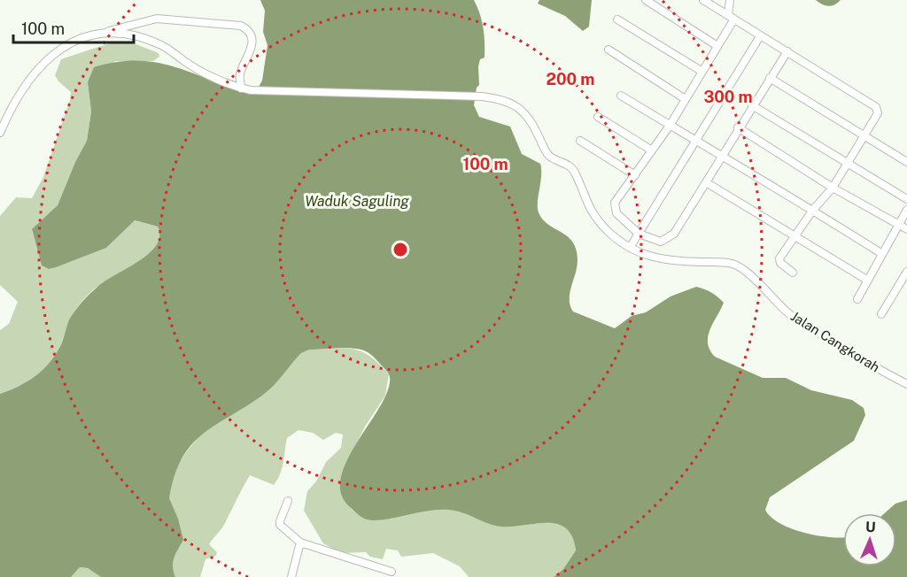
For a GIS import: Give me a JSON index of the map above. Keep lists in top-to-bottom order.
{
  "streets": {
    "street": ["Jalan Cangkorah"]
  },
  "water": ["Waduk Saguling"],
  "scale_bar": "100 m",
  "north": "top",
  "rings": ["200 m", "300 m", "100 m"]
}
